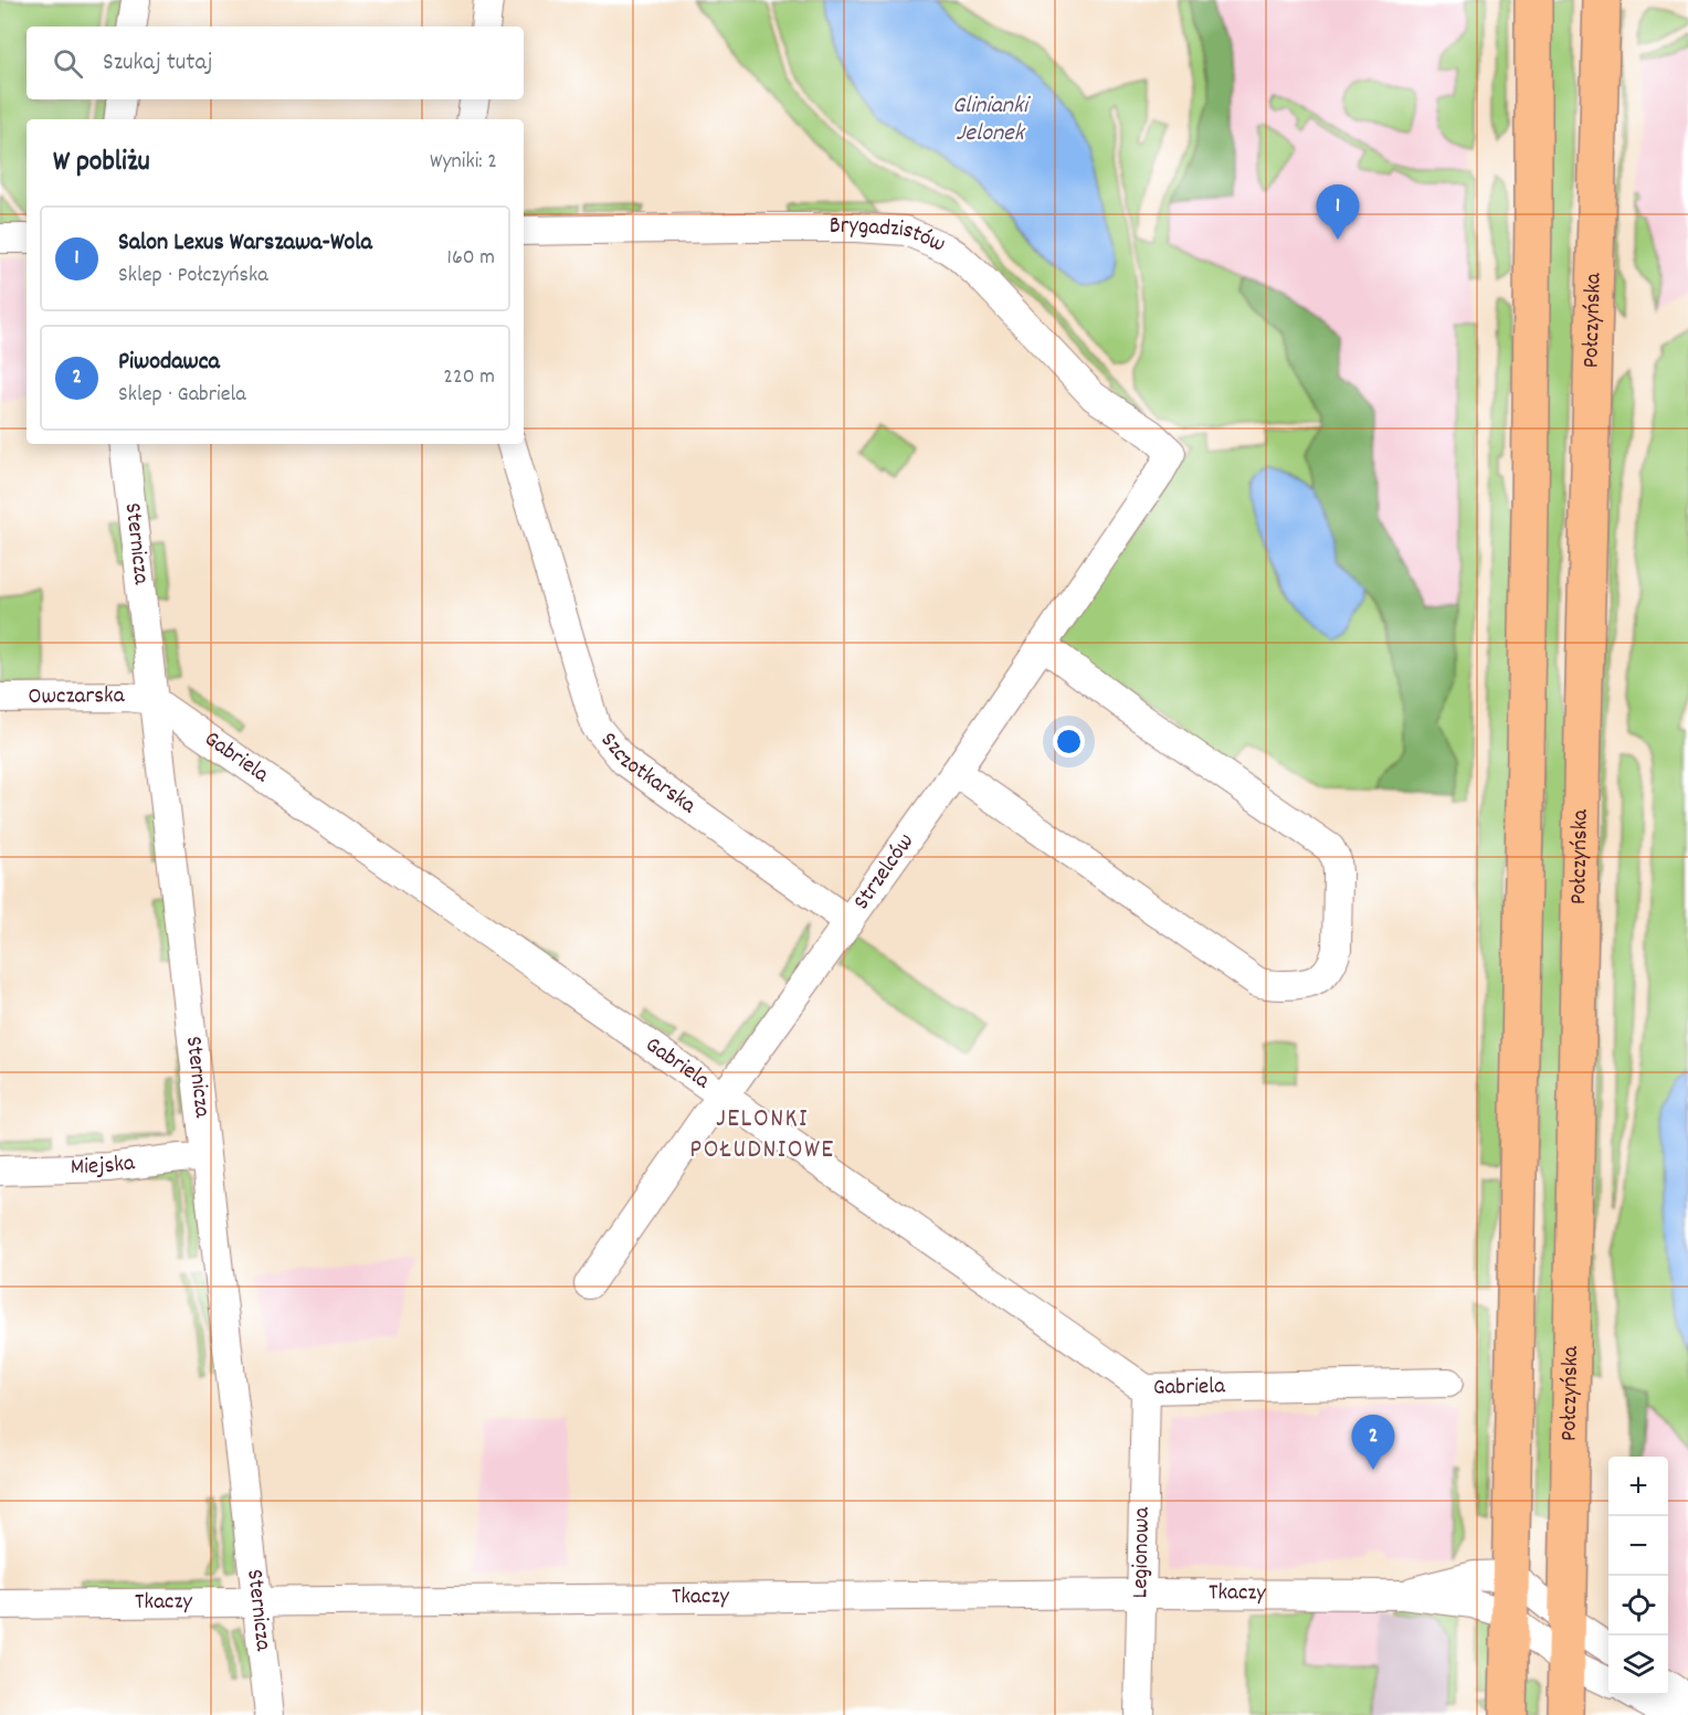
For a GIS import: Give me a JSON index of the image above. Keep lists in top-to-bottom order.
{
  "streets": {
    "main road": ["Połczyńska"],
    "street": [
      "Brygadzistów",
      "Sternicza",
      "Owczarska",
      "Gabriela",
      "Szczotkarska",
      "Strzelców",
      "Miejska",
      "Legionowa",
      "Tkaczy"
    ]
  },
  "crossings": [
    ["Brygadzistów", "Strzelców"],
    ["Połczyńska", "Tkaczy"],
    ["Sternicza", "Owczarska"],
    ["Sternicza", "Gabriela"],
    ["Sternicza", "Miejska"],
    ["Sternicza", "Tkaczy"],
    ["Owczarska", "Gabriela"],
    ["Gabriela", "Strzelców"],
    ["Gabriela", "Legionowa"],
    ["Szczotkarska", "Strzelców"],
    ["Legionowa", "Tkaczy"]
  ],
  "districts": ["JELONKI POŁUDNIOWE"],
  "water": ["Glinianki Jelonek"],
  "page": {
    "search": "Szukaj tutaj",
    "heading": ["W pobliżu", "Wyniki: 2"],
    "pins": ["1", "2"],
    "list": [
      {
        "mark": "1",
        "name": "Salon Lexus Warszawa-Wola",
        "note": "Sklep · Połczyńska",
        "value": "160 m"
      },
      {
        "mark": "2",
        "name": "Piwodawca",
        "note": "Sklep · Gabriela",
        "value": "220 m"
      }
    ],
    "map_buttons": ["+", "−"]
  }
}
